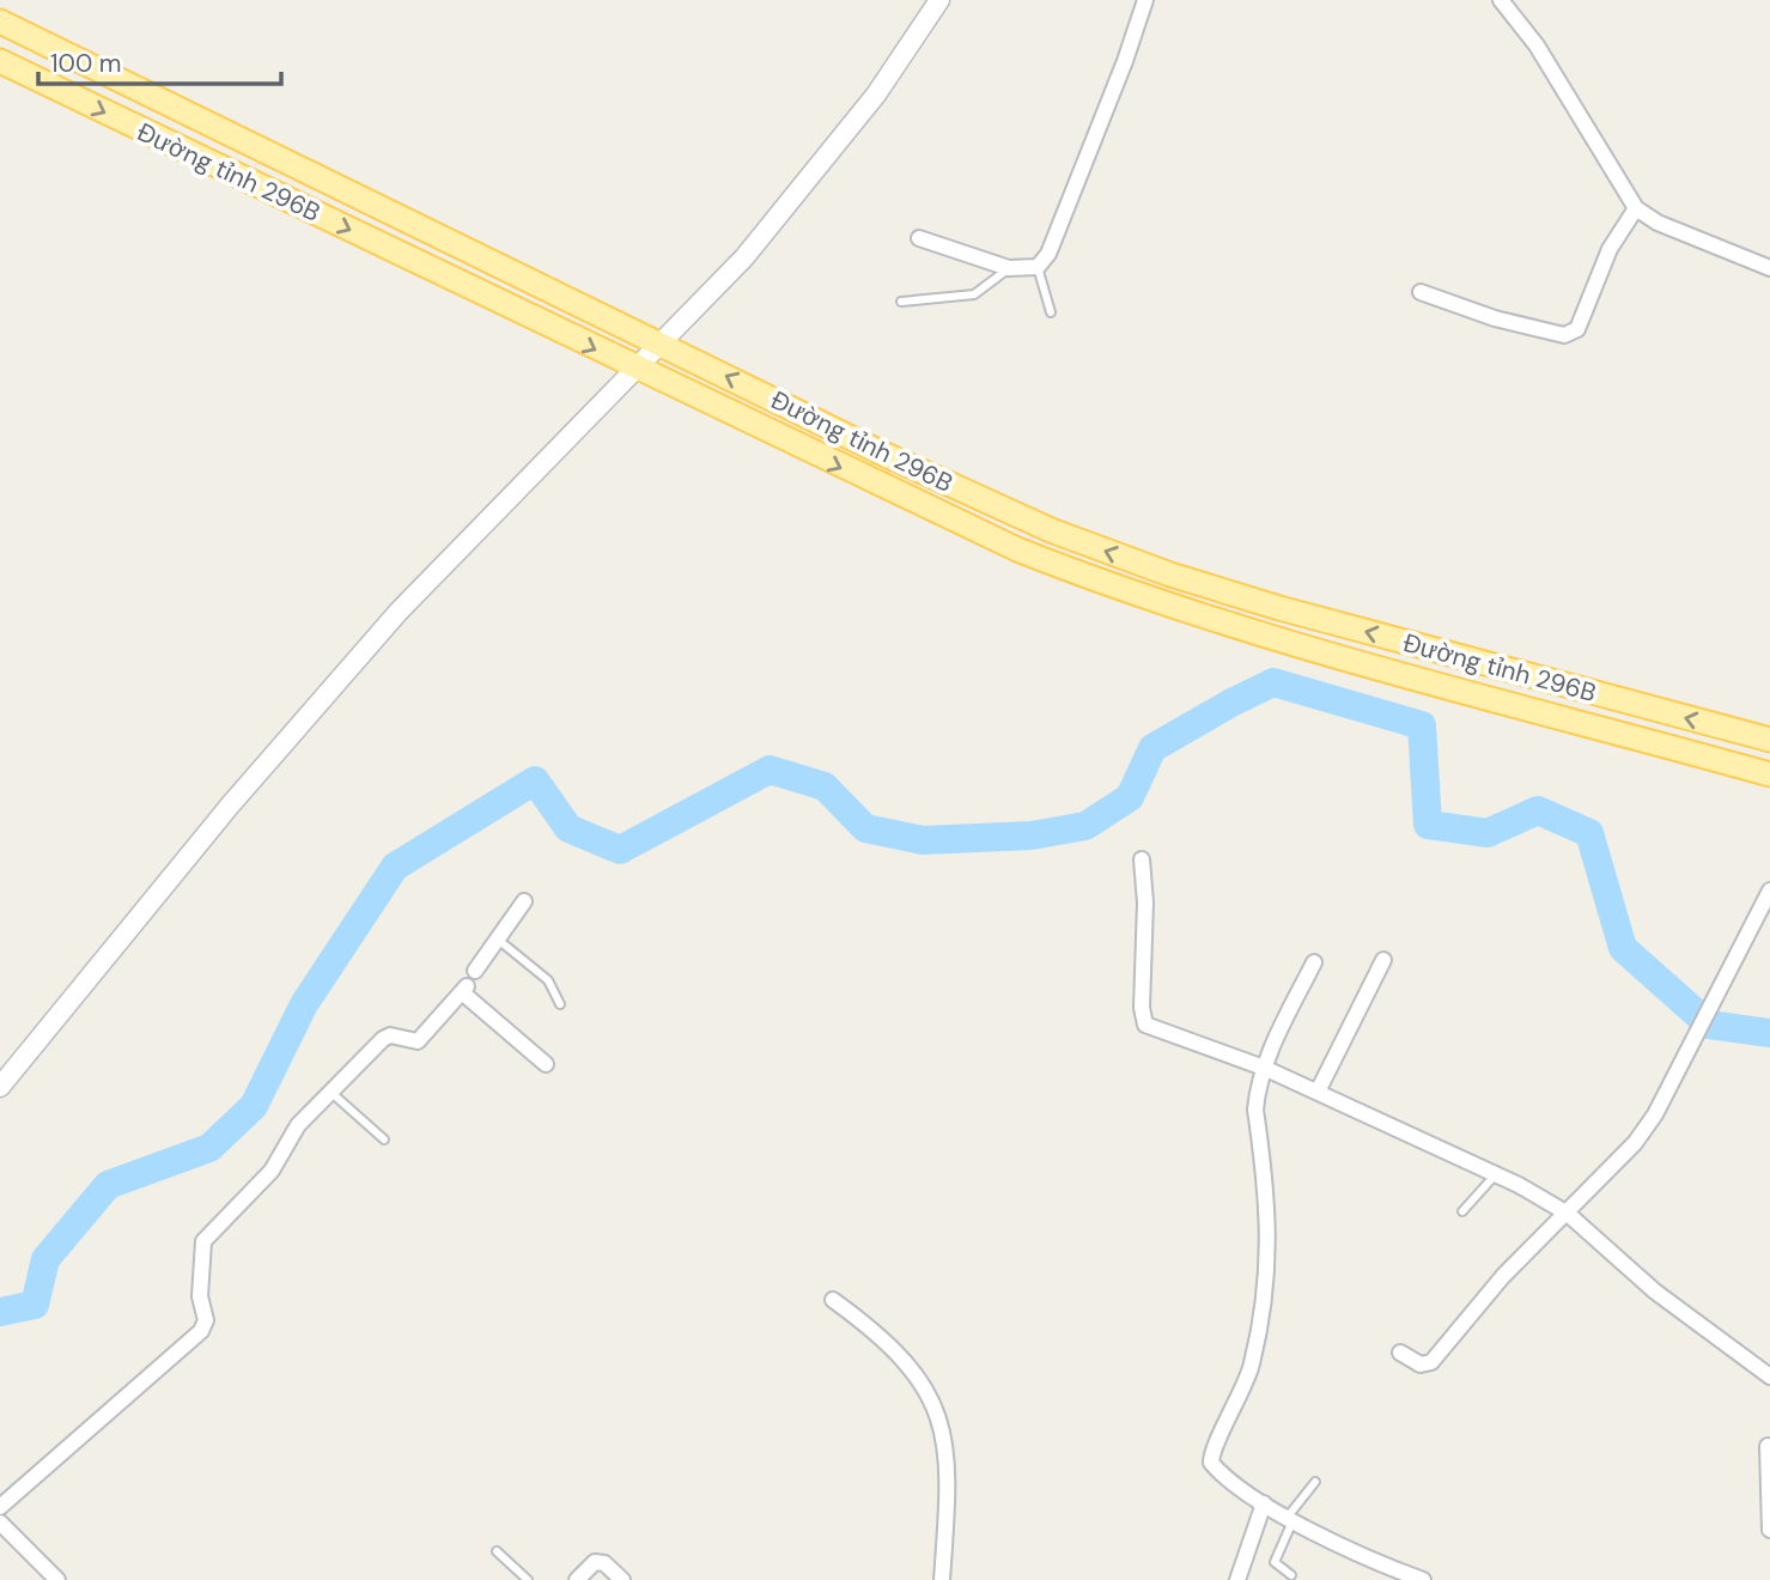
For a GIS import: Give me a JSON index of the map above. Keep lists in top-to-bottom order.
{
  "streets": {
    "main road": ["Đường tỉnh 296B"]
  },
  "scale_bar": "100 m"
}
